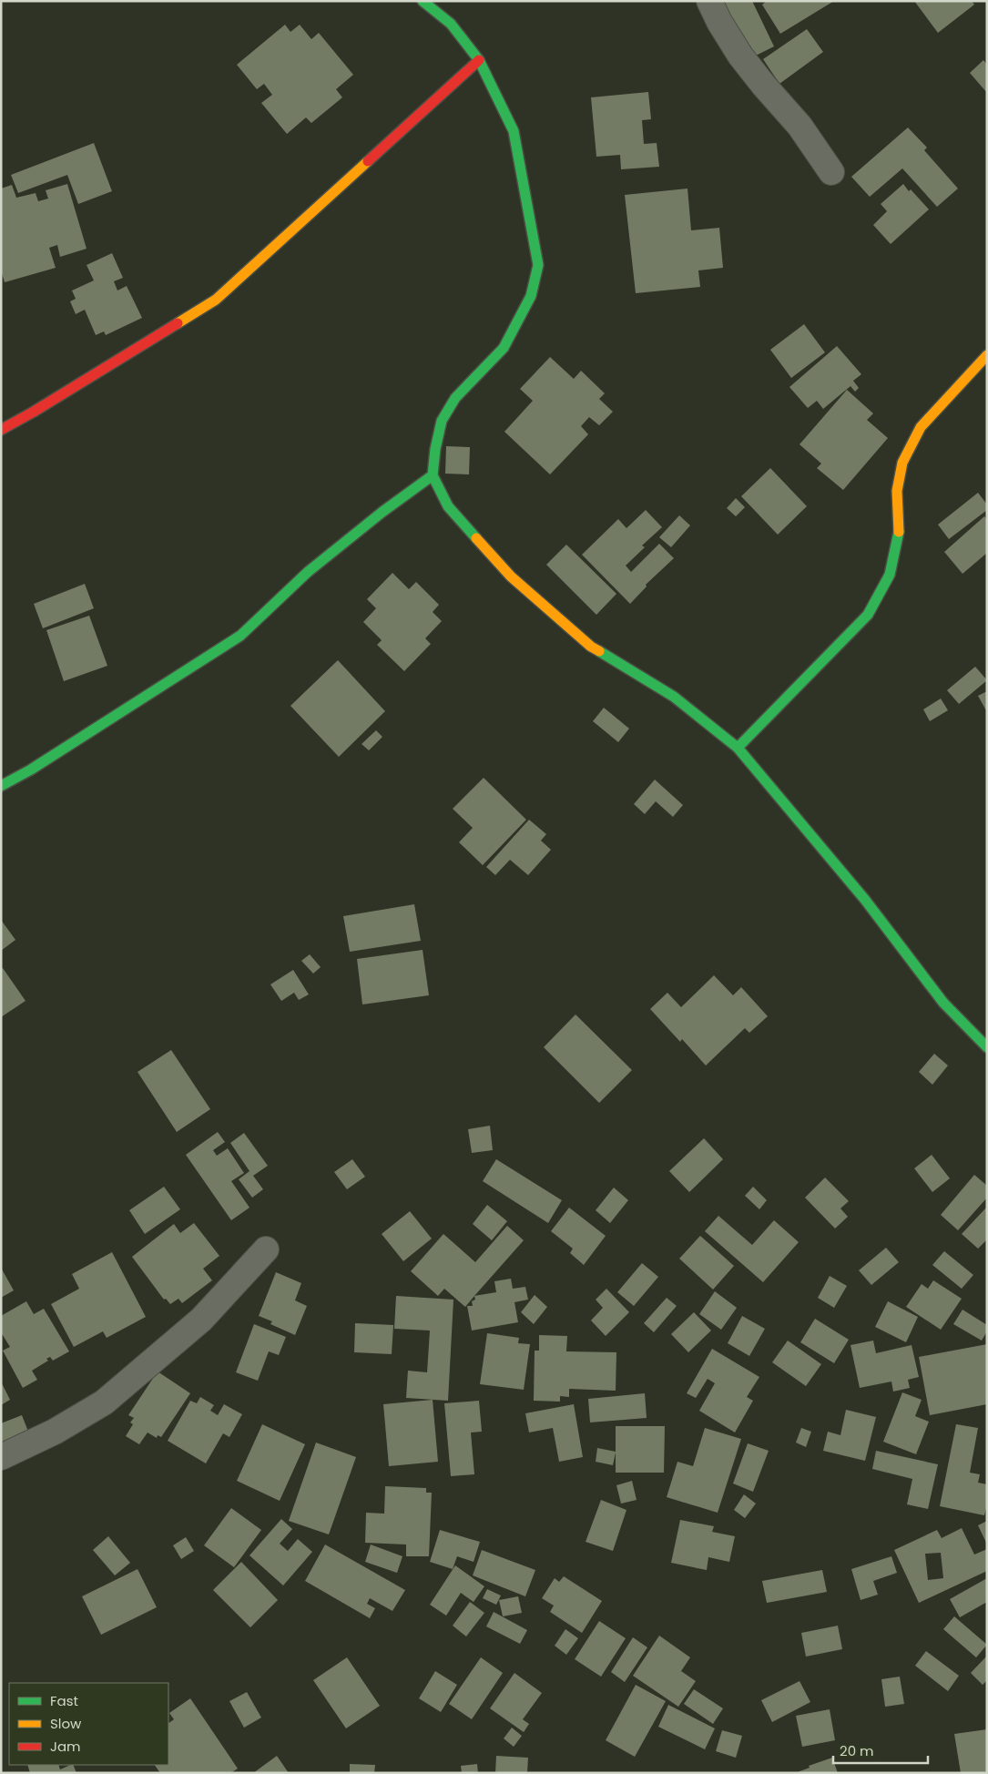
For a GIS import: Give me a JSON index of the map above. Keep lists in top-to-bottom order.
{
  "legend": ["Fast", "Slow", "Jam"],
  "scale_bar": "20 m"
}
